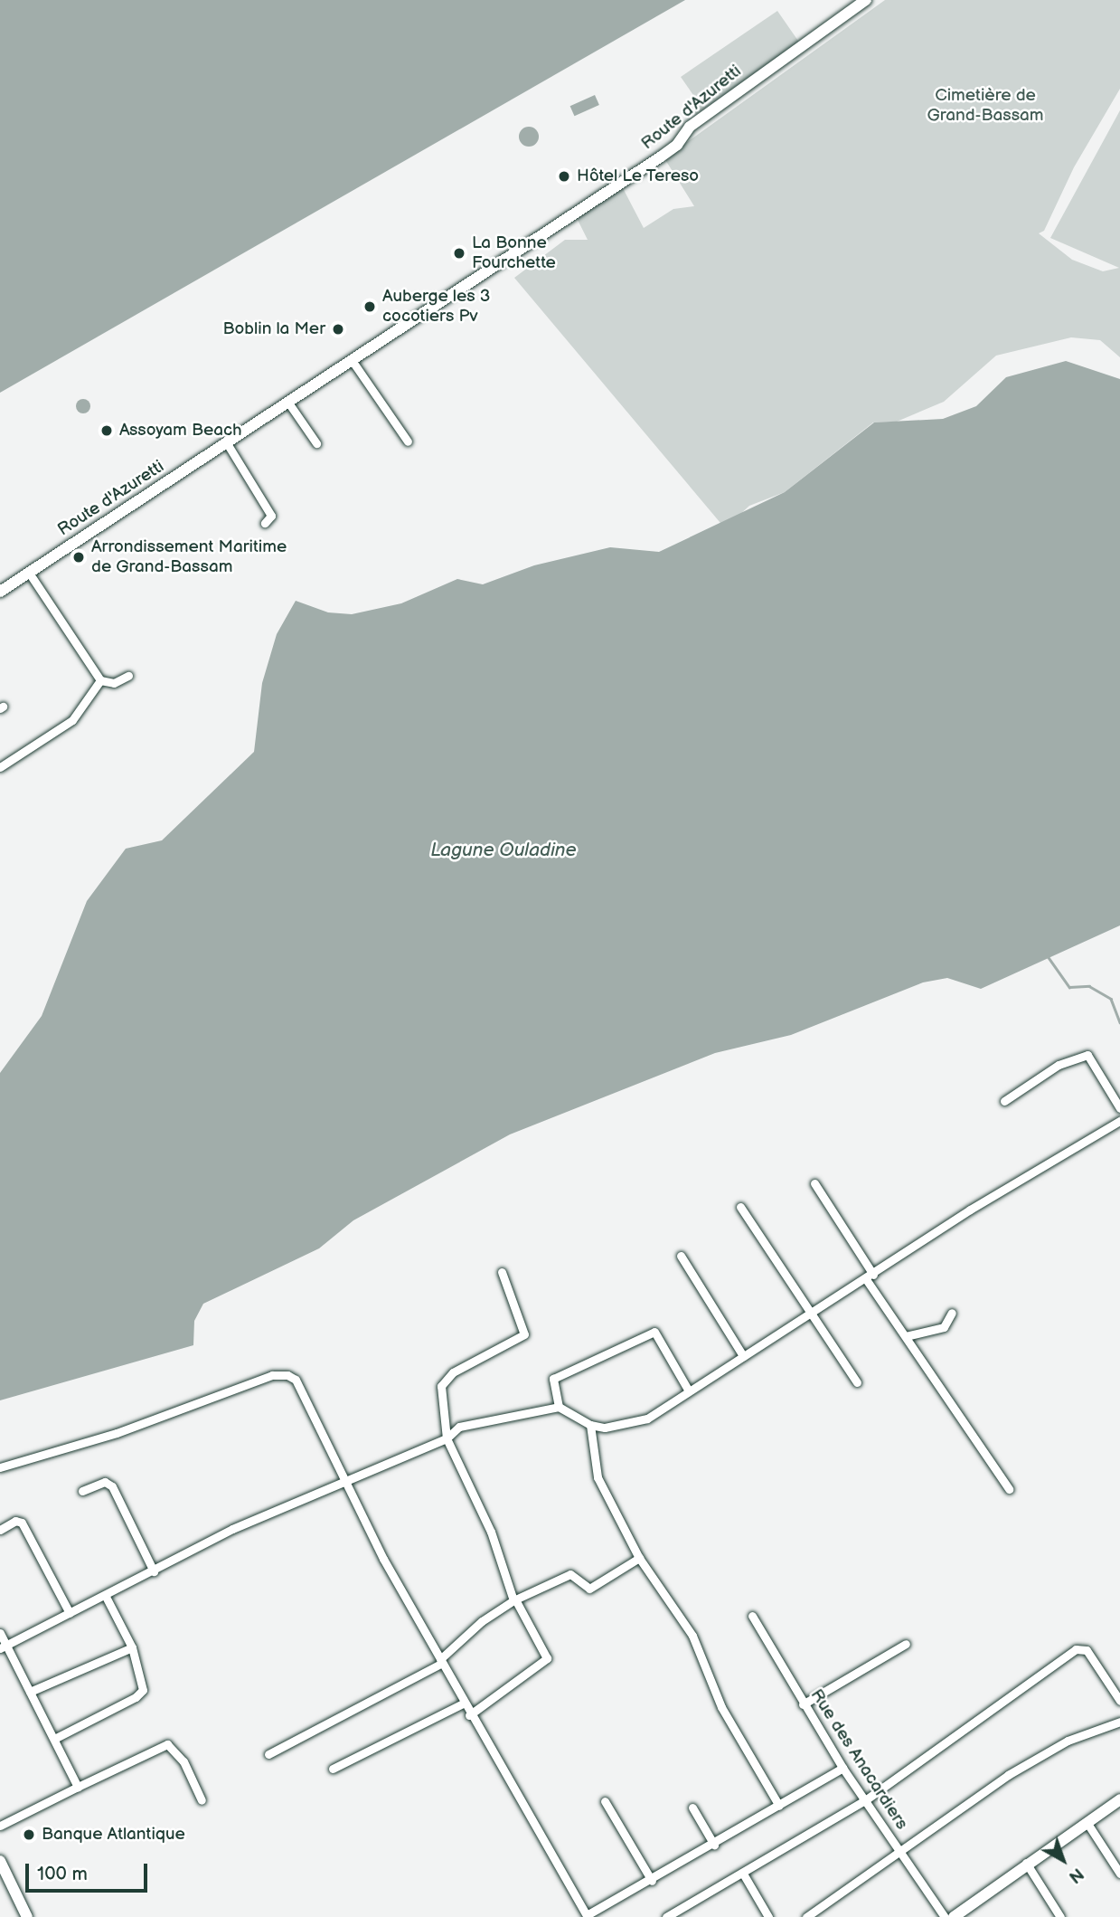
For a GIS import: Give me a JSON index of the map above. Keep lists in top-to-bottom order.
{
  "streets": {
    "street": ["Route d'Azuretti", "Rue des Anacardiers"]
  },
  "water": ["Lagune Ouladine"],
  "parks": ["Cimetière de Grand-Bassam"],
  "places": [
    "Hôtel Le Tereso",
    "La Bonne Fourchette",
    "Auberge les 3 cocotiers Pv",
    "Boblin la Mer",
    "Assoyam Beach",
    "Arrondissement Maritime de Grand-Bassam",
    "Banque Atlantique"
  ],
  "scale_bar": "100 m",
  "north": "bottom right"
}
